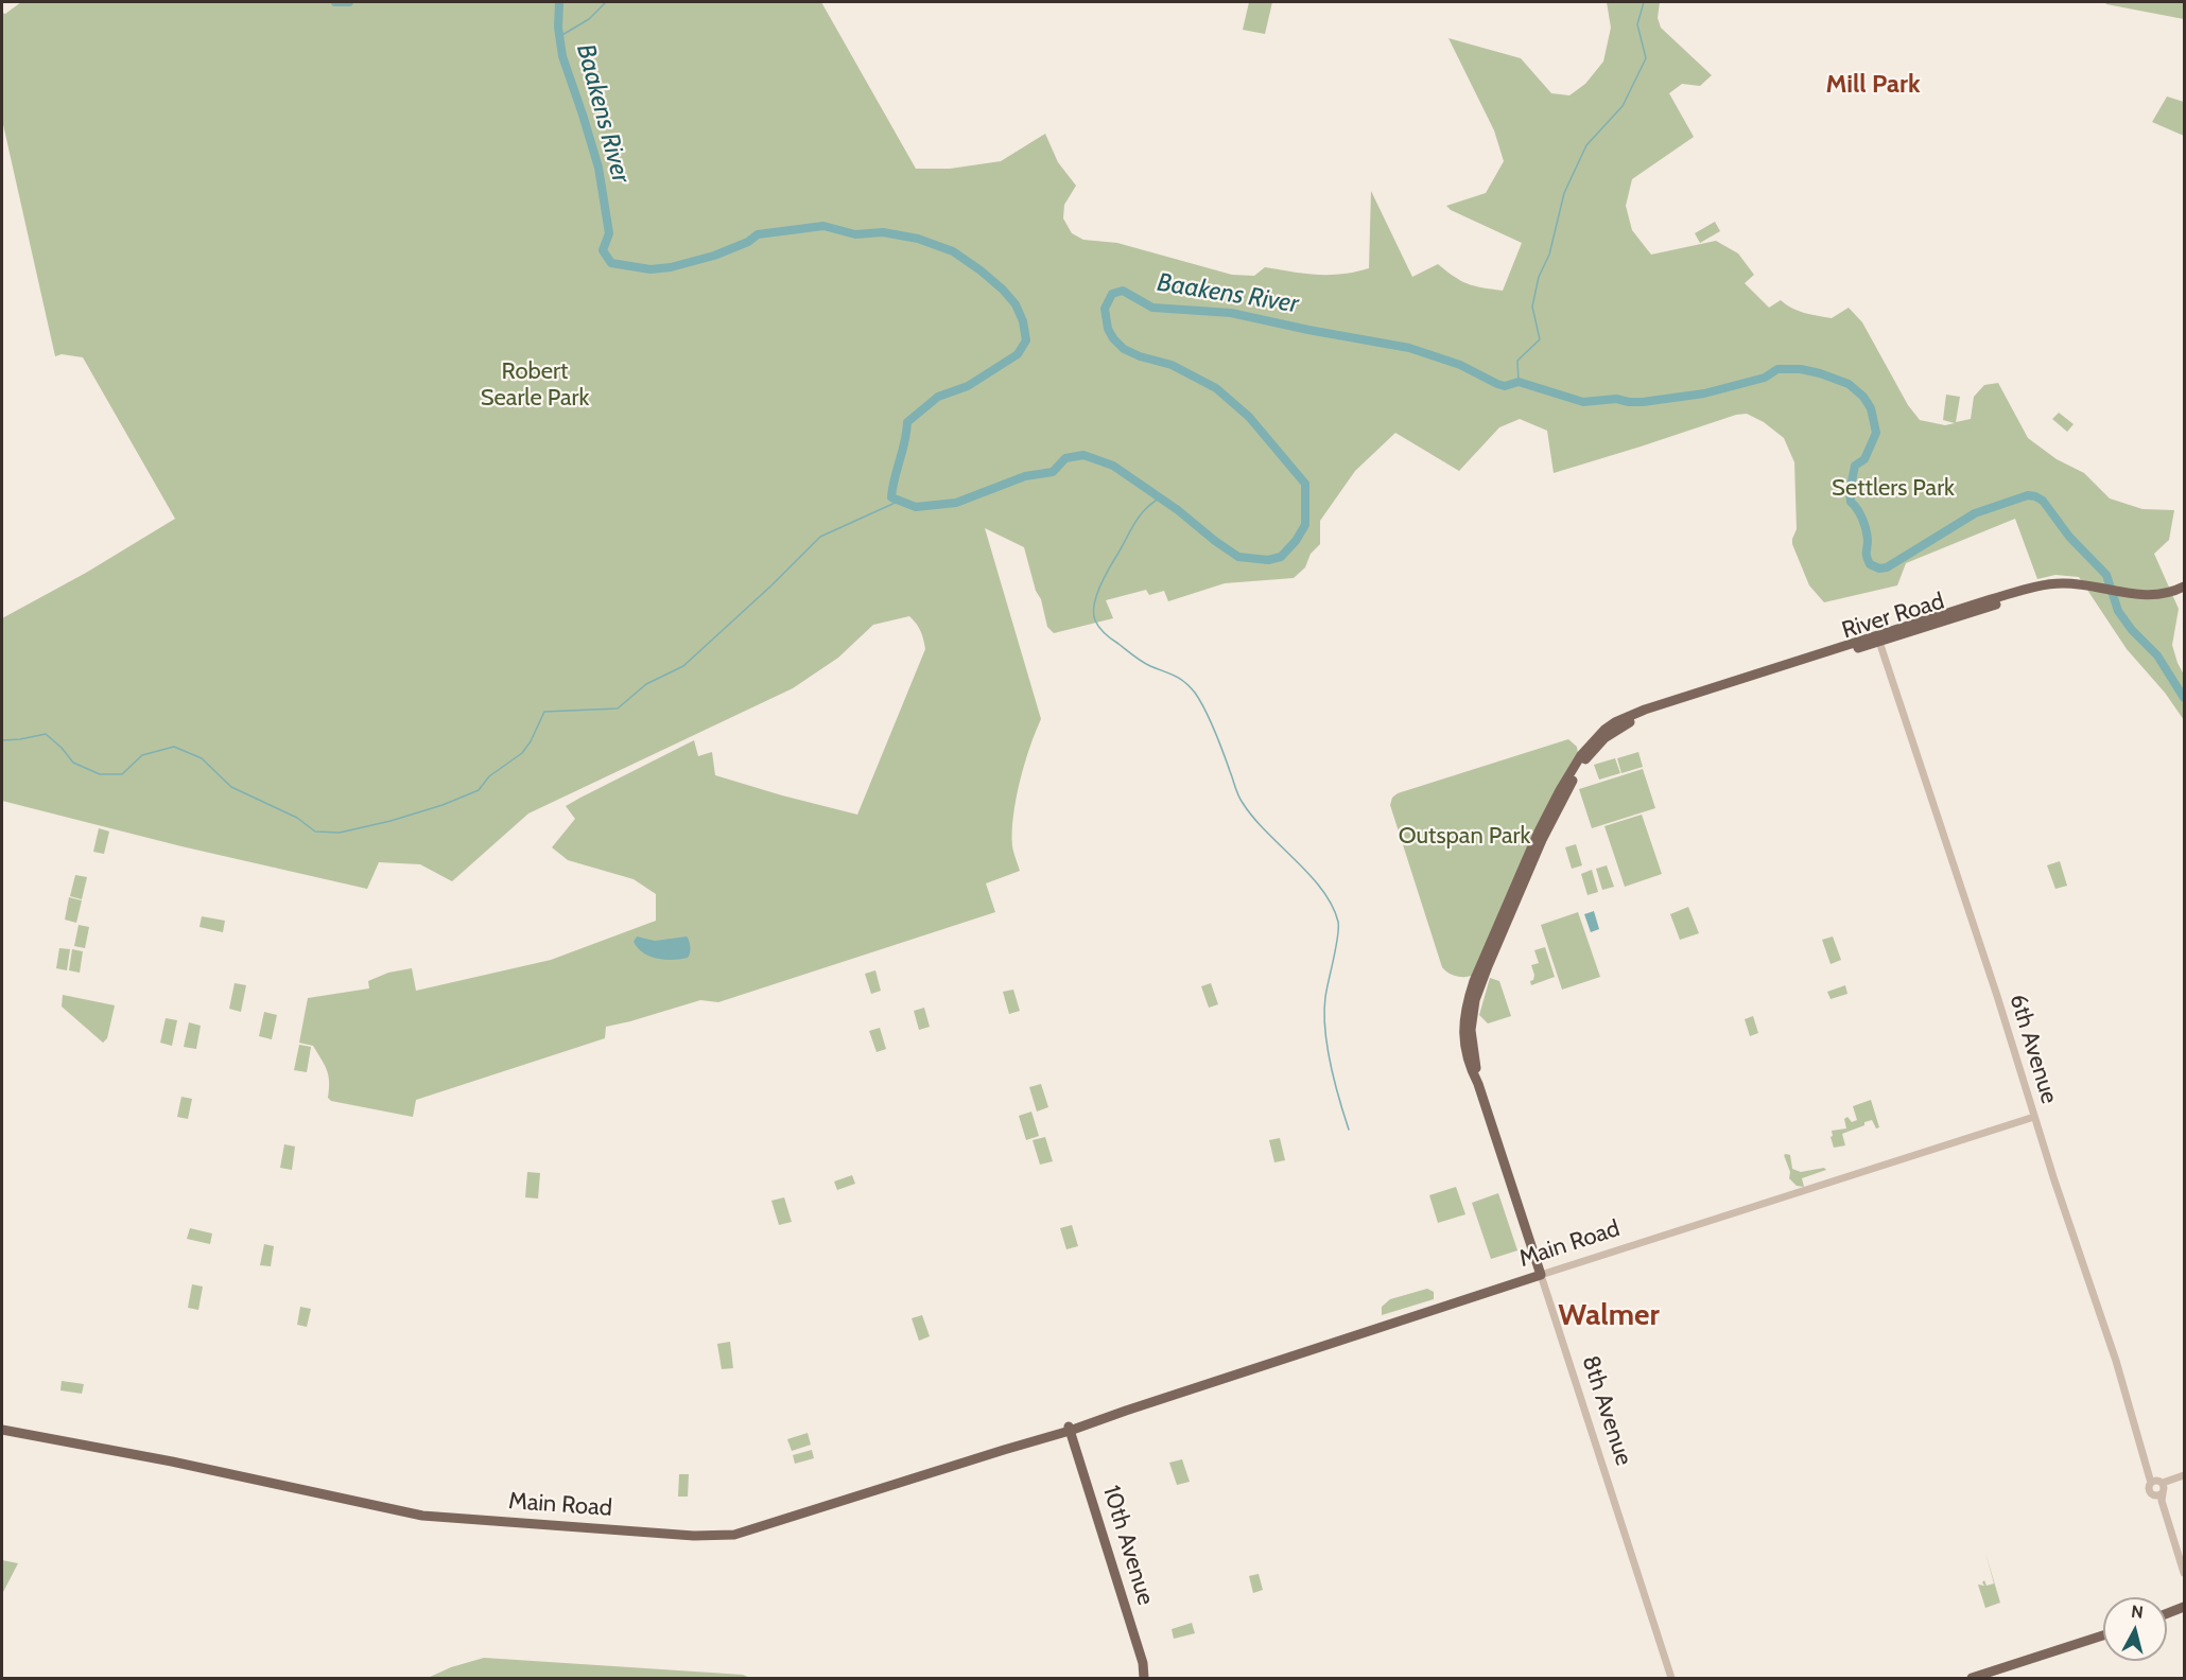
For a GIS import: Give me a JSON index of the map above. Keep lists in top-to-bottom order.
{
  "streets": {
    "main road": [
      "River Road",
      "Main Road",
      "8th Avenue",
      "10th Avenue"
    ],
    "street": ["6th Avenue"]
  },
  "crossings": [
    ["River Road", "6th Avenue"],
    ["River Road", "8th Avenue"],
    ["6th Avenue", "Main Road"],
    ["Main Road", "8th Avenue"],
    ["Main Road", "10th Avenue"]
  ],
  "districts": ["Mill Park", "Walmer"],
  "water": ["Baakens River"],
  "parks": ["Robert Searle Park", "Settlers Park", "Outspan Park"],
  "north": "top"
}
